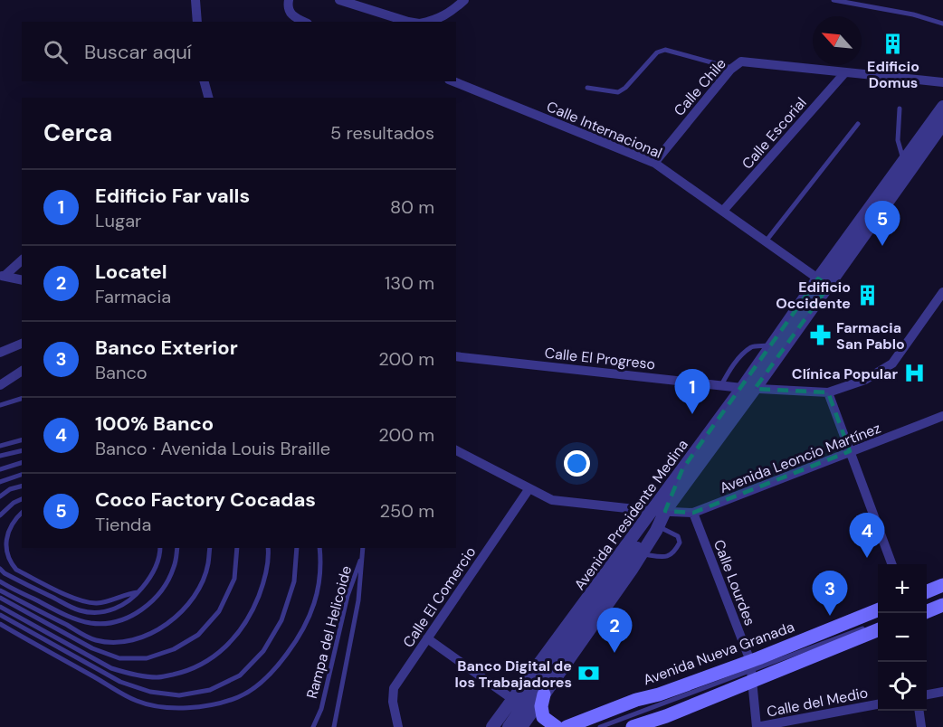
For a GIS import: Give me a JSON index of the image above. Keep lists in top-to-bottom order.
{
  "streets": {
    "main road": ["Avenida Nueva Granada"],
    "street": [
      "Calle Chile",
      "Calle Internacional",
      "Calle Escorial",
      "Calle El Progreso",
      "Avenida Leoncio Martínez",
      "Avenida Presidente Medina",
      "Calle Lourdes",
      "Calle El Comercio",
      "Calle del Medio"
    ],
    "lane": ["Rampa del Helicoide"]
  },
  "crossings": [
    ["Calle Chile", "Calle Internacional"],
    ["Calle Chile", "Calle Escorial"],
    ["Calle Internacional", "Calle Escorial"],
    ["Calle Internacional", "Avenida Presidente Medina"],
    ["Calle El Progreso", "Avenida Presidente Medina"],
    ["Avenida Leoncio Martínez", "Avenida Presidente Medina"],
    ["Avenida Leoncio Martínez", "Calle Lourdes"],
    ["Avenida Leoncio Martínez", "Calle El Comercio"],
    ["Calle Lourdes", "Avenida Nueva Granada"],
    ["Calle Lourdes", "Calle del Medio"]
  ],
  "places": {
    "building": ["Edificio Domus", "Edificio Occidente"],
    "pharmacy": ["Farmacia San Pablo"],
    "hospital": ["Clínica Popular"],
    "bank": ["Banco Digital de los Trabajadores"]
  },
  "north": "top left",
  "page": {
    "search": "Buscar aquí",
    "heading": ["Cerca", "5 resultados"],
    "list": [
      {
        "mark": "1",
        "name": "Edificio Far valls",
        "note": "Lugar",
        "value": "80 m"
      },
      {
        "mark": "2",
        "name": "Locatel",
        "note": "Farmacia",
        "value": "130 m"
      },
      {
        "mark": "3",
        "name": "Banco Exterior",
        "note": "Banco",
        "value": "200 m"
      },
      {
        "mark": "4",
        "name": "100% Banco",
        "note": "Banco · Avenida Louis Braille",
        "value": "200 m"
      },
      {
        "mark": "5",
        "name": "Coco Factory Cocadas",
        "note": "Tienda",
        "value": "250 m"
      }
    ],
    "pins": [
      "5",
      "1",
      "4",
      "3",
      "2"
    ],
    "map_buttons": ["+", "−"]
  }
}
